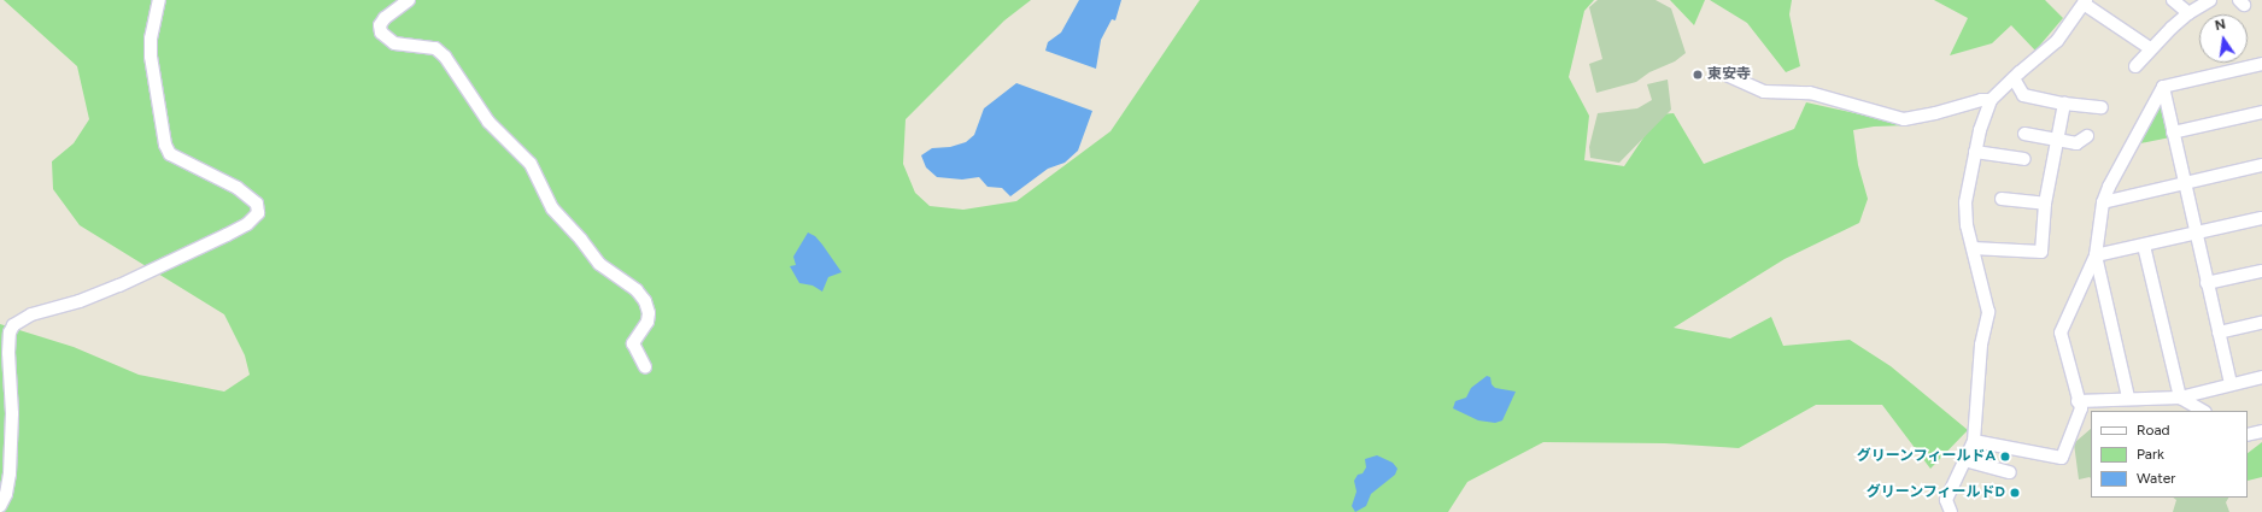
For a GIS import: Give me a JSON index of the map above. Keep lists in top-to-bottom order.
{
  "places": ["東安寺", "グリーンフィールドA", "グリーンフィールドD"],
  "legend": ["Road", "Park", "Water"],
  "north": "top"
}
